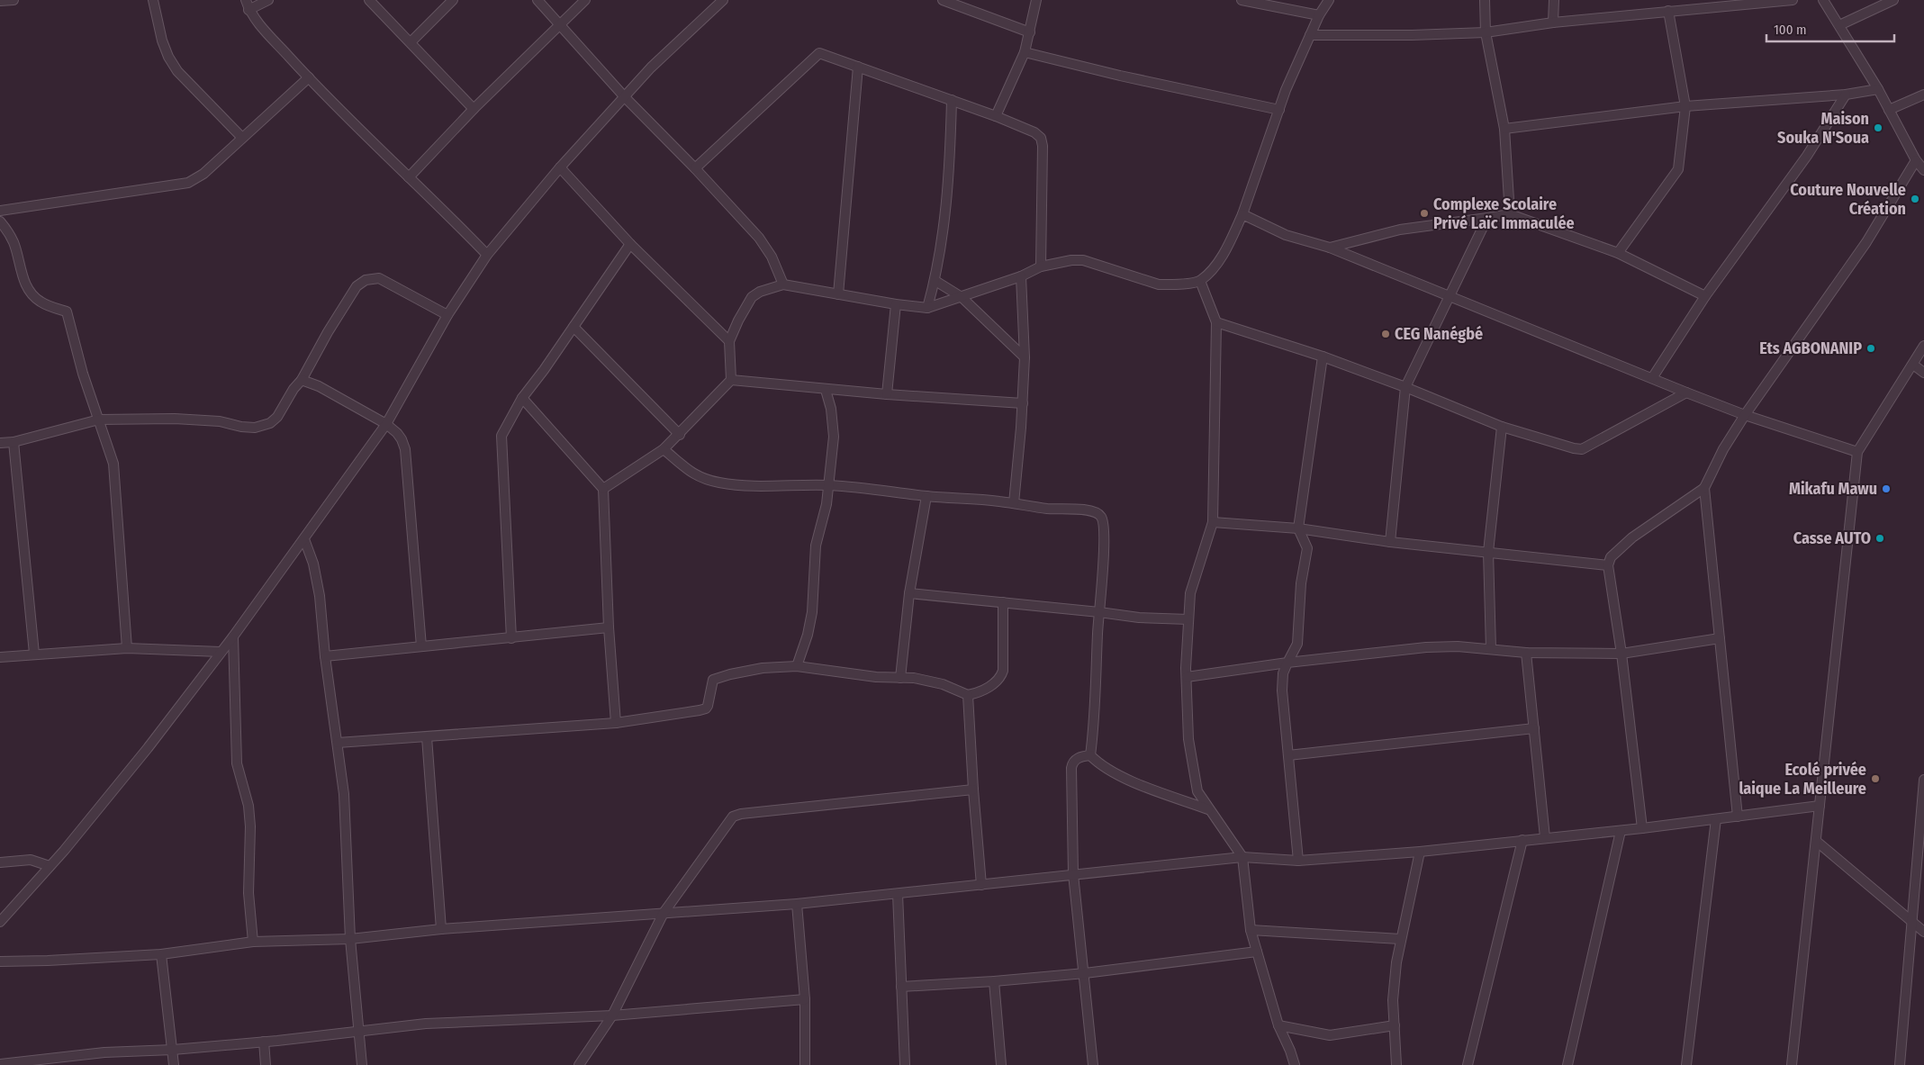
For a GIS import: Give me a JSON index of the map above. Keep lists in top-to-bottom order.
{
  "places": [
    "Maison Souka N'Soua",
    "Couture Nouvelle Création",
    "Complexe Scolaire Privé Laïc Immaculée",
    "CEG Nanégbé",
    "Ets AGBONANIP",
    "Mikafu Mawu",
    "Casse AUTO",
    "Ecolé privée laique La Meilleure"
  ],
  "scale_bar": "100 m"
}
